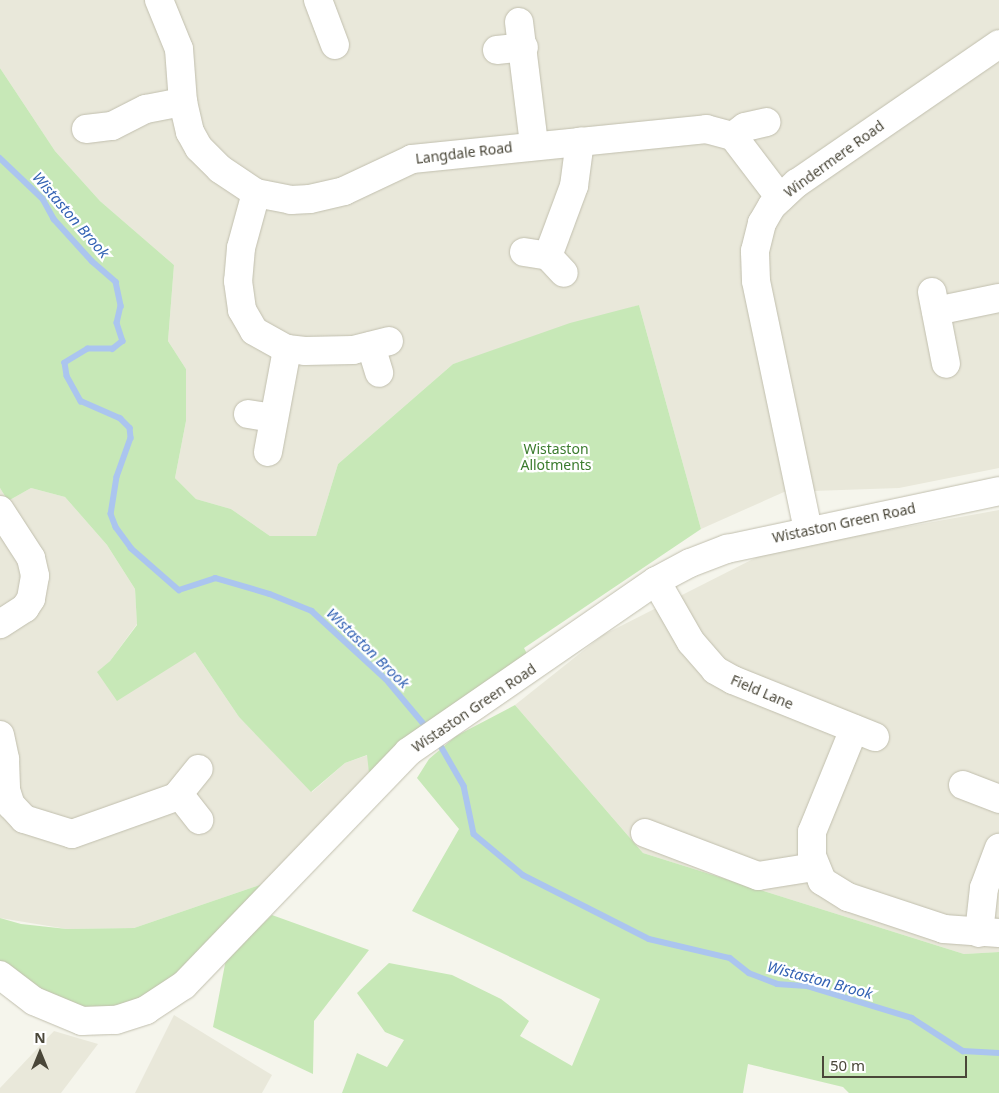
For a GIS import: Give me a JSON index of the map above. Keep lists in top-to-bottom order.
{
  "streets": {
    "street": [
      "Langdale Road",
      "Windermere Road",
      "Wistaston Green Road",
      "Field Lane"
    ]
  },
  "crossings": [
    ["Windermere Road", "Wistaston Green Road"],
    ["Wistaston Green Road", "Field Lane"]
  ],
  "water": ["Wistaston Brook"],
  "parks": ["Wistaston Allotments"],
  "scale_bar": "50 m",
  "north": "top"
}
